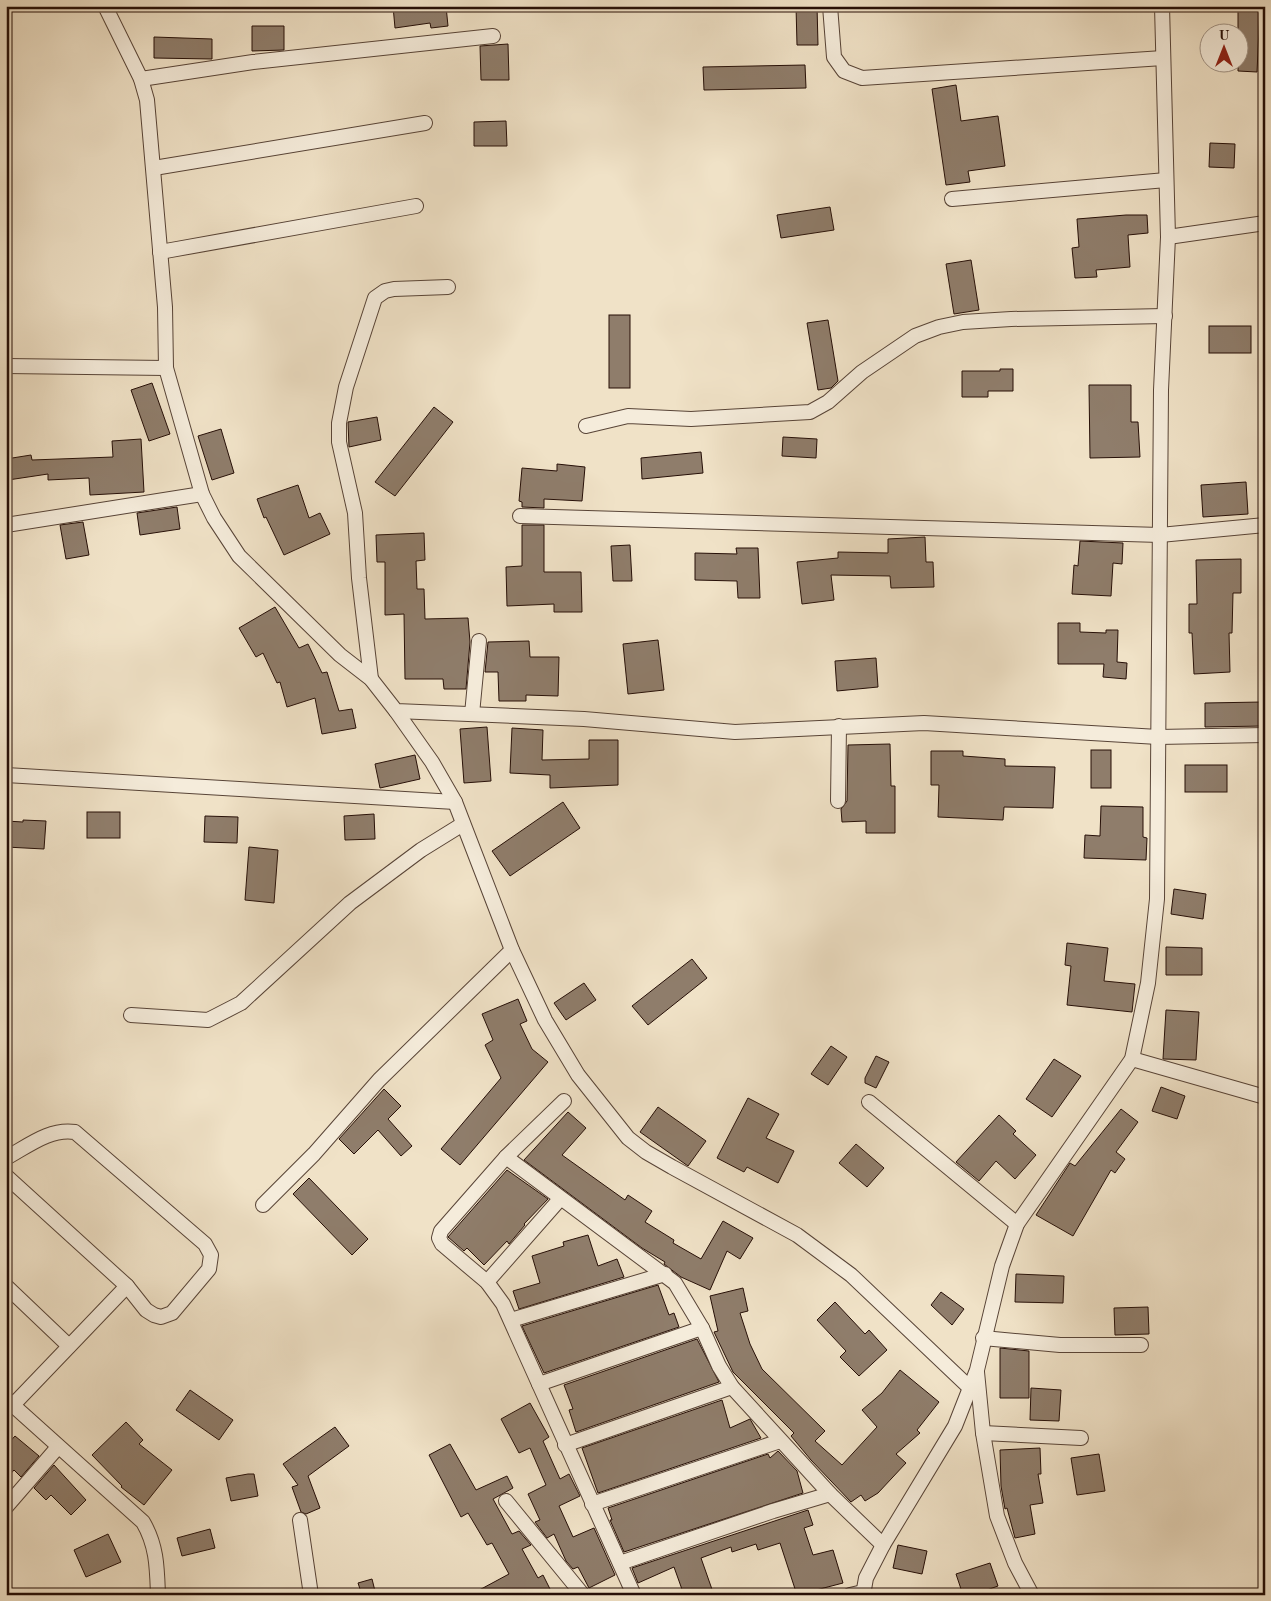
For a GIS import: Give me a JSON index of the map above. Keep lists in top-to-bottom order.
{
  "north": "top"
}
